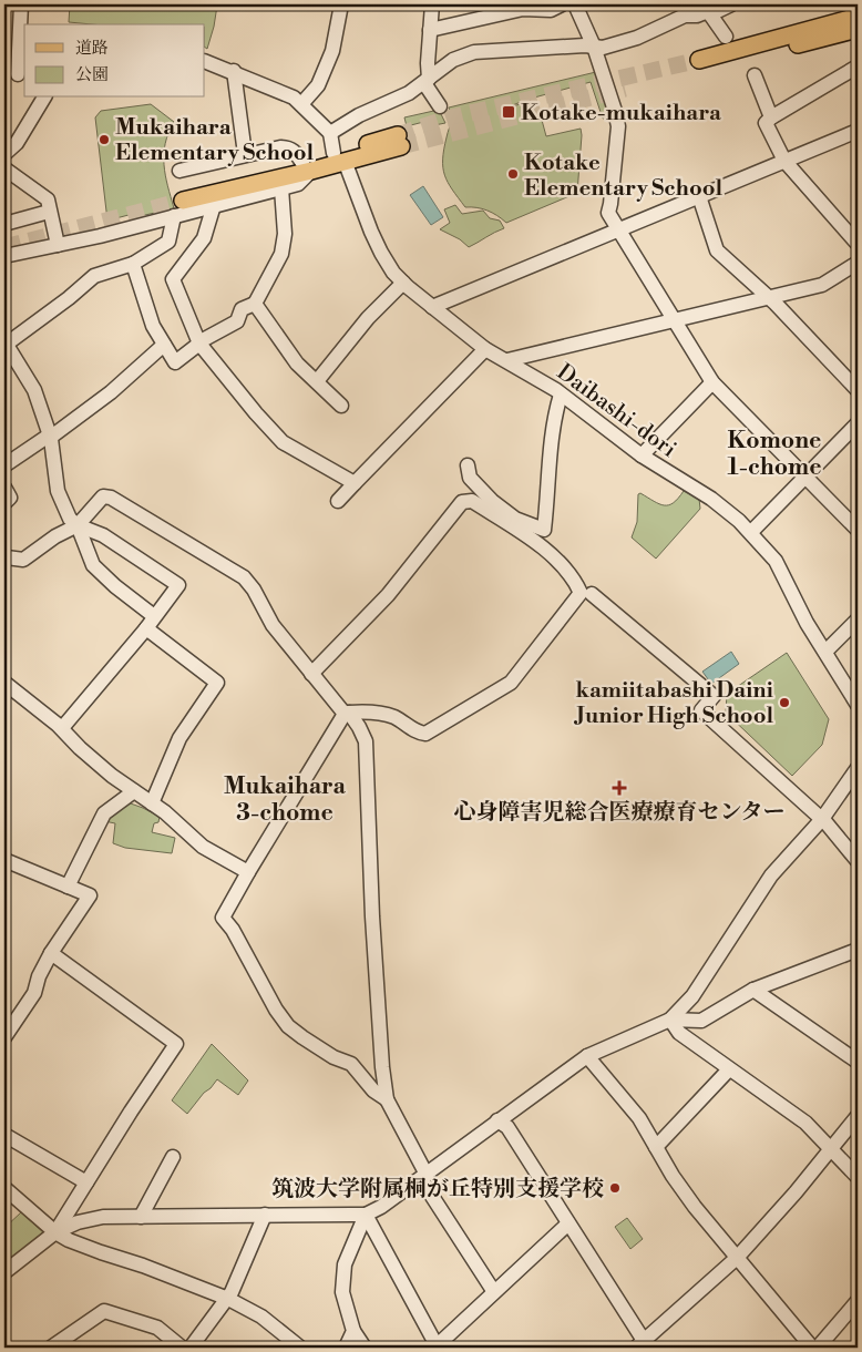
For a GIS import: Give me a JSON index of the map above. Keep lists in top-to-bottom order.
{
  "streets": {
    "street": ["Daibashi-dori"]
  },
  "districts": ["Komone 1-chome", "Mukaihara 3-chome"],
  "places": {
    "transit": ["Kotake-mukaihara"],
    "other": [
      "Mukaihara Elementary School",
      "Kotake Elementary School",
      "kamiitabashi Daini Junior High School",
      "筑波大学附属桐が丘特別支援学校"
    ],
    "health": ["心身障害児総合医療療育センター"]
  },
  "legend": ["道路", "公園"]
}
